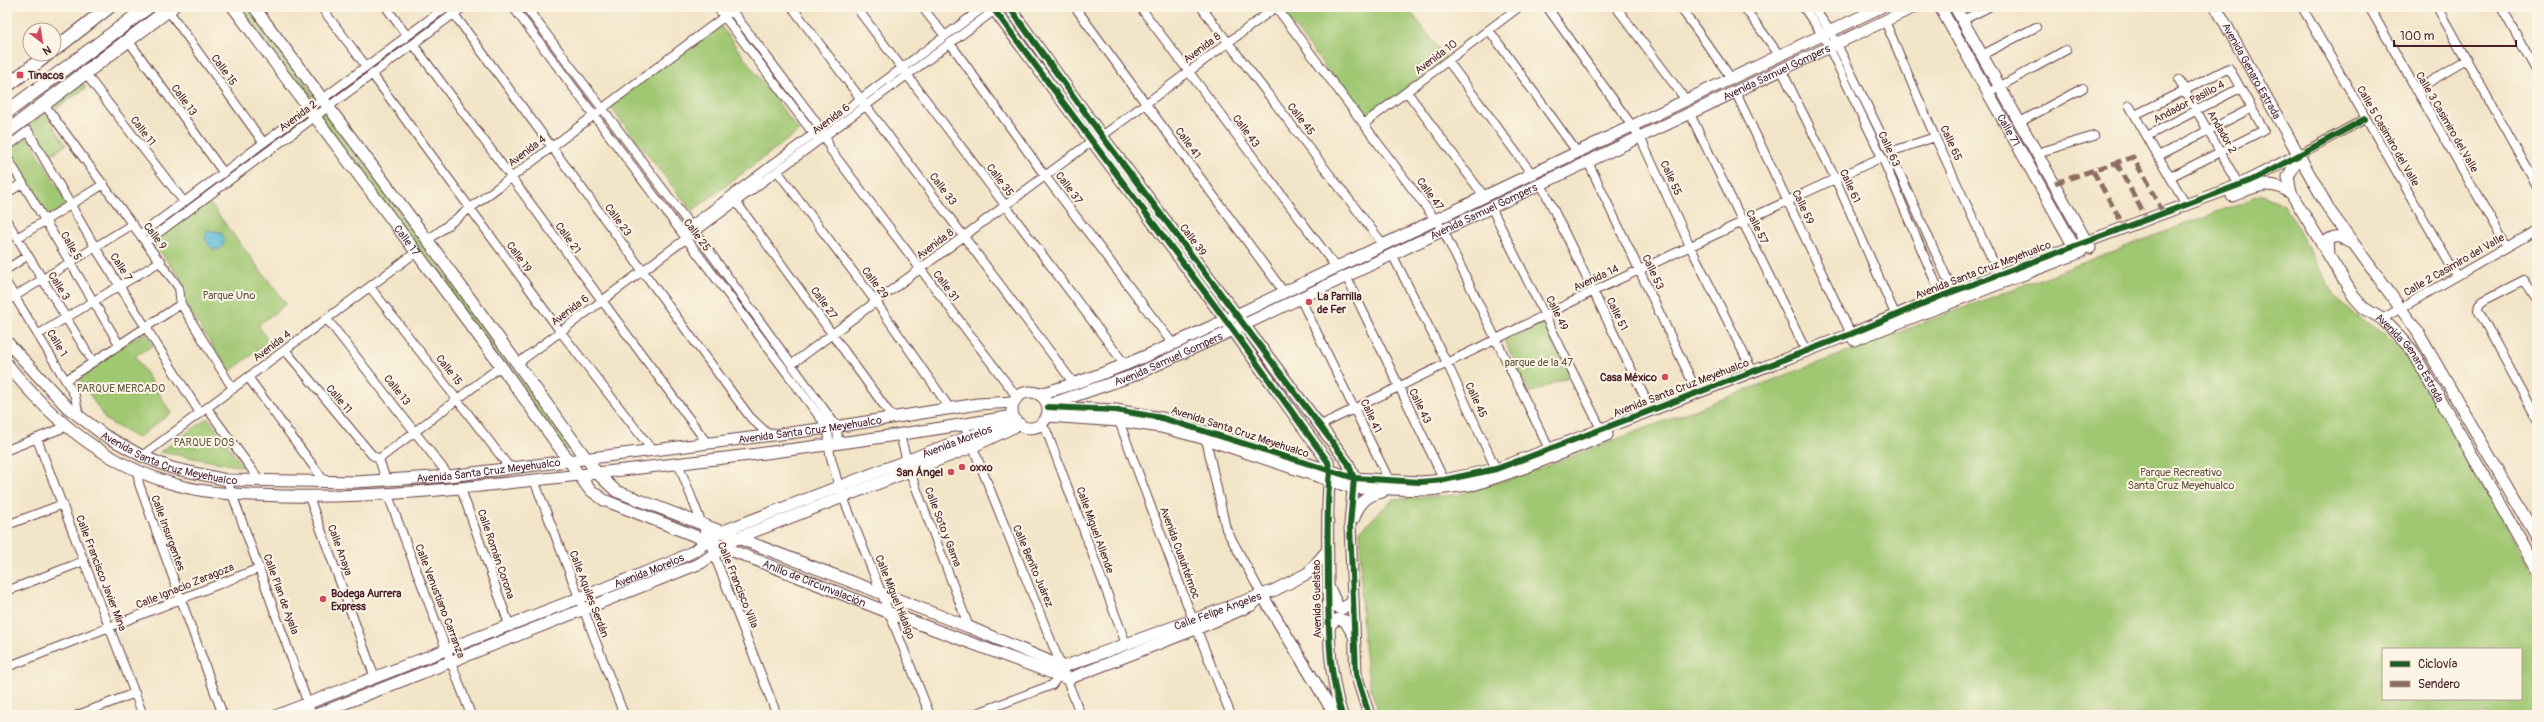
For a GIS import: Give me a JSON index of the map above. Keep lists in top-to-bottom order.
{
  "streets": {
    "street": [
      "Avenida 8",
      "Avenida 10",
      "Calle 15",
      "Avenida Genaro Estrada",
      "Avenida Samuel Gompers",
      "Calle 13",
      "Andador Pasillo 4",
      "Avenida 2",
      "Avenida 6",
      "Calle 45",
      "Calle 3 Casimiro del Valle",
      "Calle 71",
      "Calle 11",
      "Calle 43",
      "Andador 2",
      "Calle 5 Casimiro del Valle",
      "Calle 41",
      "Calle 65",
      "Calle 63",
      "Avenida 4",
      "Calle 55",
      "Calle 35",
      "Calle 61",
      "Calle 37",
      "Calle 33",
      "Calle 47",
      "Calle 59",
      "Calle 23",
      "Calle 57",
      "Calle 25",
      "Calle 9",
      "Calle 21",
      "Calle 39",
      "Calle 17",
      "Calle 5",
      "Calle 19",
      "Calle 2 Casimiro del Valle",
      "Calle 7",
      "Avenida Santa Cruz Meyehualco",
      "Calle 53",
      "Avenida 14",
      "Calle 29",
      "Calle 3",
      "Calle 31",
      "Calle 27",
      "Calle 49",
      "Calle 51",
      "Calle 1",
      "Avenida Morelos",
      "Calle Soto y Gama",
      "Calle Miguel Allende",
      "Calle Insurgentes",
      "Calle Anaya",
      "Avenida Cuauhtémoc",
      "Calle Román Corona",
      "Calle Benito Juárez",
      "Calle Francisco Javier Mina",
      "Anillo de Circunvalación",
      "Calle Francisco Villa",
      "Calle Ignacio Zaragoza",
      "Calle Plan de Ayala",
      "Calle Aquiles Serdán",
      "Calle Miguel Hidalgo",
      "Avenida Guelatao",
      "Calle Venustiano Carranza",
      "Calle Felipe Ángeles"
    ]
  },
  "crossings": [
    ["Avenida 8", "Calle 45"],
    ["Avenida 8", "Calle 43"],
    ["Avenida 8", "Calle 41"],
    ["Avenida 8", "Calle 35"],
    ["Avenida 8", "Calle 37"],
    ["Avenida 8", "Calle 33"],
    ["Avenida 8", "Calle 47"],
    ["Avenida 8", "Calle 25"],
    ["Avenida 8", "Calle 39"],
    ["Avenida 8", "Calle 29"],
    ["Avenida 8", "Calle 31"],
    ["Avenida 8", "Calle 27"],
    ["Avenida 10", "Calle 47"],
    ["Calle 15", "Avenida 2"],
    ["Calle 15", "Avenida 4"],
    ["Calle 15", "Avenida Santa Cruz Meyehualco"],
    ["Avenida Genaro Estrada", "Calle 2 Casimiro del Valle"],
    ["Avenida Genaro Estrada", "Avenida Santa Cruz Meyehualco"],
    ["Avenida Samuel Gompers", "Calle 45"],
    ["Avenida Samuel Gompers", "Calle 43"],
    ["Avenida Samuel Gompers", "Calle 41"],
    ["Avenida Samuel Gompers", "Calle 65"],
    ["Avenida Samuel Gompers", "Calle 63"],
    ["Avenida Samuel Gompers", "Calle 55"],
    ["Avenida Samuel Gompers", "Calle 35"],
    ["Avenida Samuel Gompers", "Calle 61"],
    ["Avenida Samuel Gompers", "Calle 37"],
    ["Avenida Samuel Gompers", "Calle 33"],
    ["Avenida Samuel Gompers", "Calle 47"],
    ["Avenida Samuel Gompers", "Calle 59"],
    ["Avenida Samuel Gompers", "Calle 57"],
    ["Avenida Samuel Gompers", "Calle 39"],
    ["Avenida Samuel Gompers", "Avenida Santa Cruz Meyehualco"],
    ["Avenida Samuel Gompers", "Calle 53"],
    ["Avenida Samuel Gompers", "Calle 31"],
    ["Avenida Samuel Gompers", "Calle 49"],
    ["Avenida Samuel Gompers", "Calle 51"],
    ["Avenida Samuel Gompers", "Avenida Morelos"],
    ["Avenida Samuel Gompers", "Calle Miguel Allende"],
    ["Calle 13", "Avenida 2"],
    ["Calle 13", "Avenida 4"],
    ["Calle 13", "Avenida Santa Cruz Meyehualco"],
    ["Andador Pasillo 4", "Andador 2"],
    ["Avenida 2", "Calle 11"],
    ["Avenida 2", "Calle 23"],
    ["Avenida 2", "Calle 9"],
    ["Avenida 2", "Calle 21"],
    ["Avenida 2", "Calle 17"],
    ["Avenida 2", "Calle 19"],
    ["Avenida 6", "Calle 35"],
    ["Avenida 6", "Calle 37"],
    ["Avenida 6", "Calle 33"],
    ["Avenida 6", "Calle 23"],
    ["Avenida 6", "Calle 25"],
    ["Avenida 6", "Calle 21"],
    ["Avenida 6", "Calle 39"],
    ["Avenida 6", "Calle 17"],
    ["Avenida 6", "Calle 19"],
    ["Avenida 6", "Calle 29"],
    ["Avenida 6", "Calle 31"],
    ["Avenida 6", "Calle 27"],
    ["Calle 45", "Avenida Santa Cruz Meyehualco"],
    ["Calle 45", "Avenida 14"],
    ["Calle 3 Casimiro del Valle", "Calle 2 Casimiro del Valle"],
    ["Calle 71", "Avenida Santa Cruz Meyehualco"],
    ["Calle 11", "Avenida 4"],
    ["Calle 43", "Avenida Santa Cruz Meyehualco"],
    ["Calle 43", "Avenida 14"],
    ["Andador 2", "Avenida Santa Cruz Meyehualco"],
    ["Calle 5 Casimiro del Valle", "Calle 2 Casimiro del Valle"],
    ["Calle 41", "Avenida Santa Cruz Meyehualco"],
    ["Calle 41", "Avenida 14"],
    ["Calle 65", "Avenida Santa Cruz Meyehualco"],
    ["Calle 63", "Avenida Santa Cruz Meyehualco"],
    ["Calle 63", "Avenida 14"],
    ["Avenida 4", "Calle 23"],
    ["Avenida 4", "Calle 25"],
    ["Avenida 4", "Calle 9"],
    ["Avenida 4", "Calle 21"],
    ["Avenida 4", "Calle 17"],
    ["Avenida 4", "Calle 19"],
    ["Avenida 4", "Calle 7"],
    ["Avenida 4", "Avenida Santa Cruz Meyehualco"],
    ["Avenida 4", "Calle 31"],
    ["Calle 55", "Avenida Santa Cruz Meyehualco"],
    ["Calle 55", "Avenida 14"],
    ["Calle 61", "Avenida Santa Cruz Meyehualco"],
    ["Calle 61", "Avenida 14"],
    ["Calle 47", "Avenida Santa Cruz Meyehualco"],
    ["Calle 47", "Avenida 14"],
    ["Calle 59", "Avenida Santa Cruz Meyehualco"],
    ["Calle 59", "Avenida 14"],
    ["Calle 23", "Avenida Santa Cruz Meyehualco"],
    ["Calle 57", "Avenida Santa Cruz Meyehualco"],
    ["Calle 57", "Avenida 14"],
    ["Calle 25", "Avenida Santa Cruz Meyehualco"],
    ["Calle 21", "Avenida Santa Cruz Meyehualco"],
    ["Calle 39", "Avenida Santa Cruz Meyehualco"],
    ["Calle 39", "Avenida 14"],
    ["Calle 39", "Avenida Guelatao"],
    ["Calle 17", "Avenida Santa Cruz Meyehualco"],
    ["Calle 17", "Anillo de Circunvalación"],
    ["Calle 19", "Avenida Santa Cruz Meyehualco"],
    ["Avenida Santa Cruz Meyehualco", "Calle 53"],
    ["Avenida Santa Cruz Meyehualco", "Calle 29"],
    ["Avenida Santa Cruz Meyehualco", "Calle 31"],
    ["Avenida Santa Cruz Meyehualco", "Calle 27"],
    ["Avenida Santa Cruz Meyehualco", "Calle 49"],
    ["Avenida Santa Cruz Meyehualco", "Calle 51"],
    ["Avenida Santa Cruz Meyehualco", "Calle 1"],
    ["Avenida Santa Cruz Meyehualco", "Avenida Morelos"],
    ["Avenida Santa Cruz Meyehualco", "Calle Soto y Gama"],
    ["Avenida Santa Cruz Meyehualco", "Calle Miguel Allende"],
    ["Avenida Santa Cruz Meyehualco", "Calle Insurgentes"],
    ["Avenida Santa Cruz Meyehualco", "Calle Anaya"],
    ["Avenida Santa Cruz Meyehualco", "Avenida Cuauhtémoc"],
    ["Avenida Santa Cruz Meyehualco", "Calle Román Corona"],
    ["Avenida Santa Cruz Meyehualco", "Calle Benito Juárez"],
    ["Avenida Santa Cruz Meyehualco", "Anillo de Circunvalación"],
    ["Avenida Santa Cruz Meyehualco", "Calle Francisco Villa"],
    ["Avenida Santa Cruz Meyehualco", "Calle Plan de Ayala"],
    ["Avenida Santa Cruz Meyehualco", "Calle Aquiles Serdán"],
    ["Avenida Santa Cruz Meyehualco", "Avenida Guelatao"],
    ["Avenida Santa Cruz Meyehualco", "Calle Venustiano Carranza"],
    ["Calle 53", "Avenida 14"],
    ["Avenida 14", "Calle 49"],
    ["Avenida 14", "Calle 51"],
    ["Calle 31", "Avenida Morelos"],
    ["Calle 31", "Calle Miguel Allende"],
    ["Avenida Morelos", "Calle Soto y Gama"],
    ["Avenida Morelos", "Calle Miguel Allende"],
    ["Avenida Morelos", "Calle Anaya"],
    ["Avenida Morelos", "Calle Román Corona"],
    ["Avenida Morelos", "Calle Benito Juárez"],
    ["Avenida Morelos", "Anillo de Circunvalación"],
    ["Avenida Morelos", "Calle Francisco Villa"],
    ["Avenida Morelos", "Calle Plan de Ayala"],
    ["Avenida Morelos", "Calle Aquiles Serdán"],
    ["Avenida Morelos", "Calle Miguel Hidalgo"],
    ["Avenida Morelos", "Calle Venustiano Carranza"],
    ["Calle Soto y Gama", "Anillo de Circunvalación"],
    ["Calle Miguel Allende", "Calle Felipe Ángeles"],
    ["Calle Insurgentes", "Calle Ignacio Zaragoza"],
    ["Avenida Cuauhtémoc", "Calle Felipe Ángeles"],
    ["Calle Benito Juárez", "Anillo de Circunvalación"],
    ["Calle Benito Juárez", "Calle Felipe Ángeles"],
    ["Calle Francisco Javier Mina", "Calle Ignacio Zaragoza"],
    ["Anillo de Circunvalación", "Calle Francisco Villa"],
    ["Anillo de Circunvalación", "Calle Miguel Hidalgo"],
    ["Anillo de Circunvalación", "Calle Felipe Ángeles"],
    ["Calle Ignacio Zaragoza", "Calle Plan de Ayala"],
    ["Avenida Guelatao", "Calle Felipe Ángeles"]
  ],
  "parks": [
    "Parque Uno",
    "parque de la 47",
    "PARQUE MERCADO",
    "PARQUE DOS",
    "Parque Recreativo Santa Cruz Meyehualco"
  ],
  "places": {
    "transit": ["Tinacos"],
    "other": [
      "La Parrilla de Fer",
      "Casa México",
      "oxxo",
      "San Ángel",
      "Bodega Aurrera Express"
    ]
  },
  "legend": ["Ciclovía", "Sendero"],
  "scale_bar": "100 m",
  "north": "bottom right"
}
